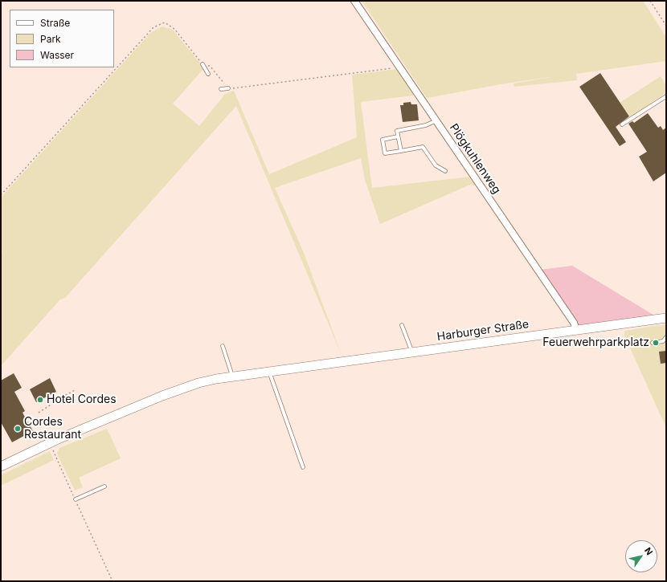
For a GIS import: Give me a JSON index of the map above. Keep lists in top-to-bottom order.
{
  "streets": {
    "street": ["Plögkuhlenweg", "Harburger Straße"]
  },
  "crossings": [
    ["Plögkuhlenweg", "Harburger Straße"]
  ],
  "places": ["Feuerwehrparkplatz", "Hotel Cordes", "Cordes Restaurant"],
  "legend": ["Straße", "Park", "Wasser"],
  "north": "top right"
}
